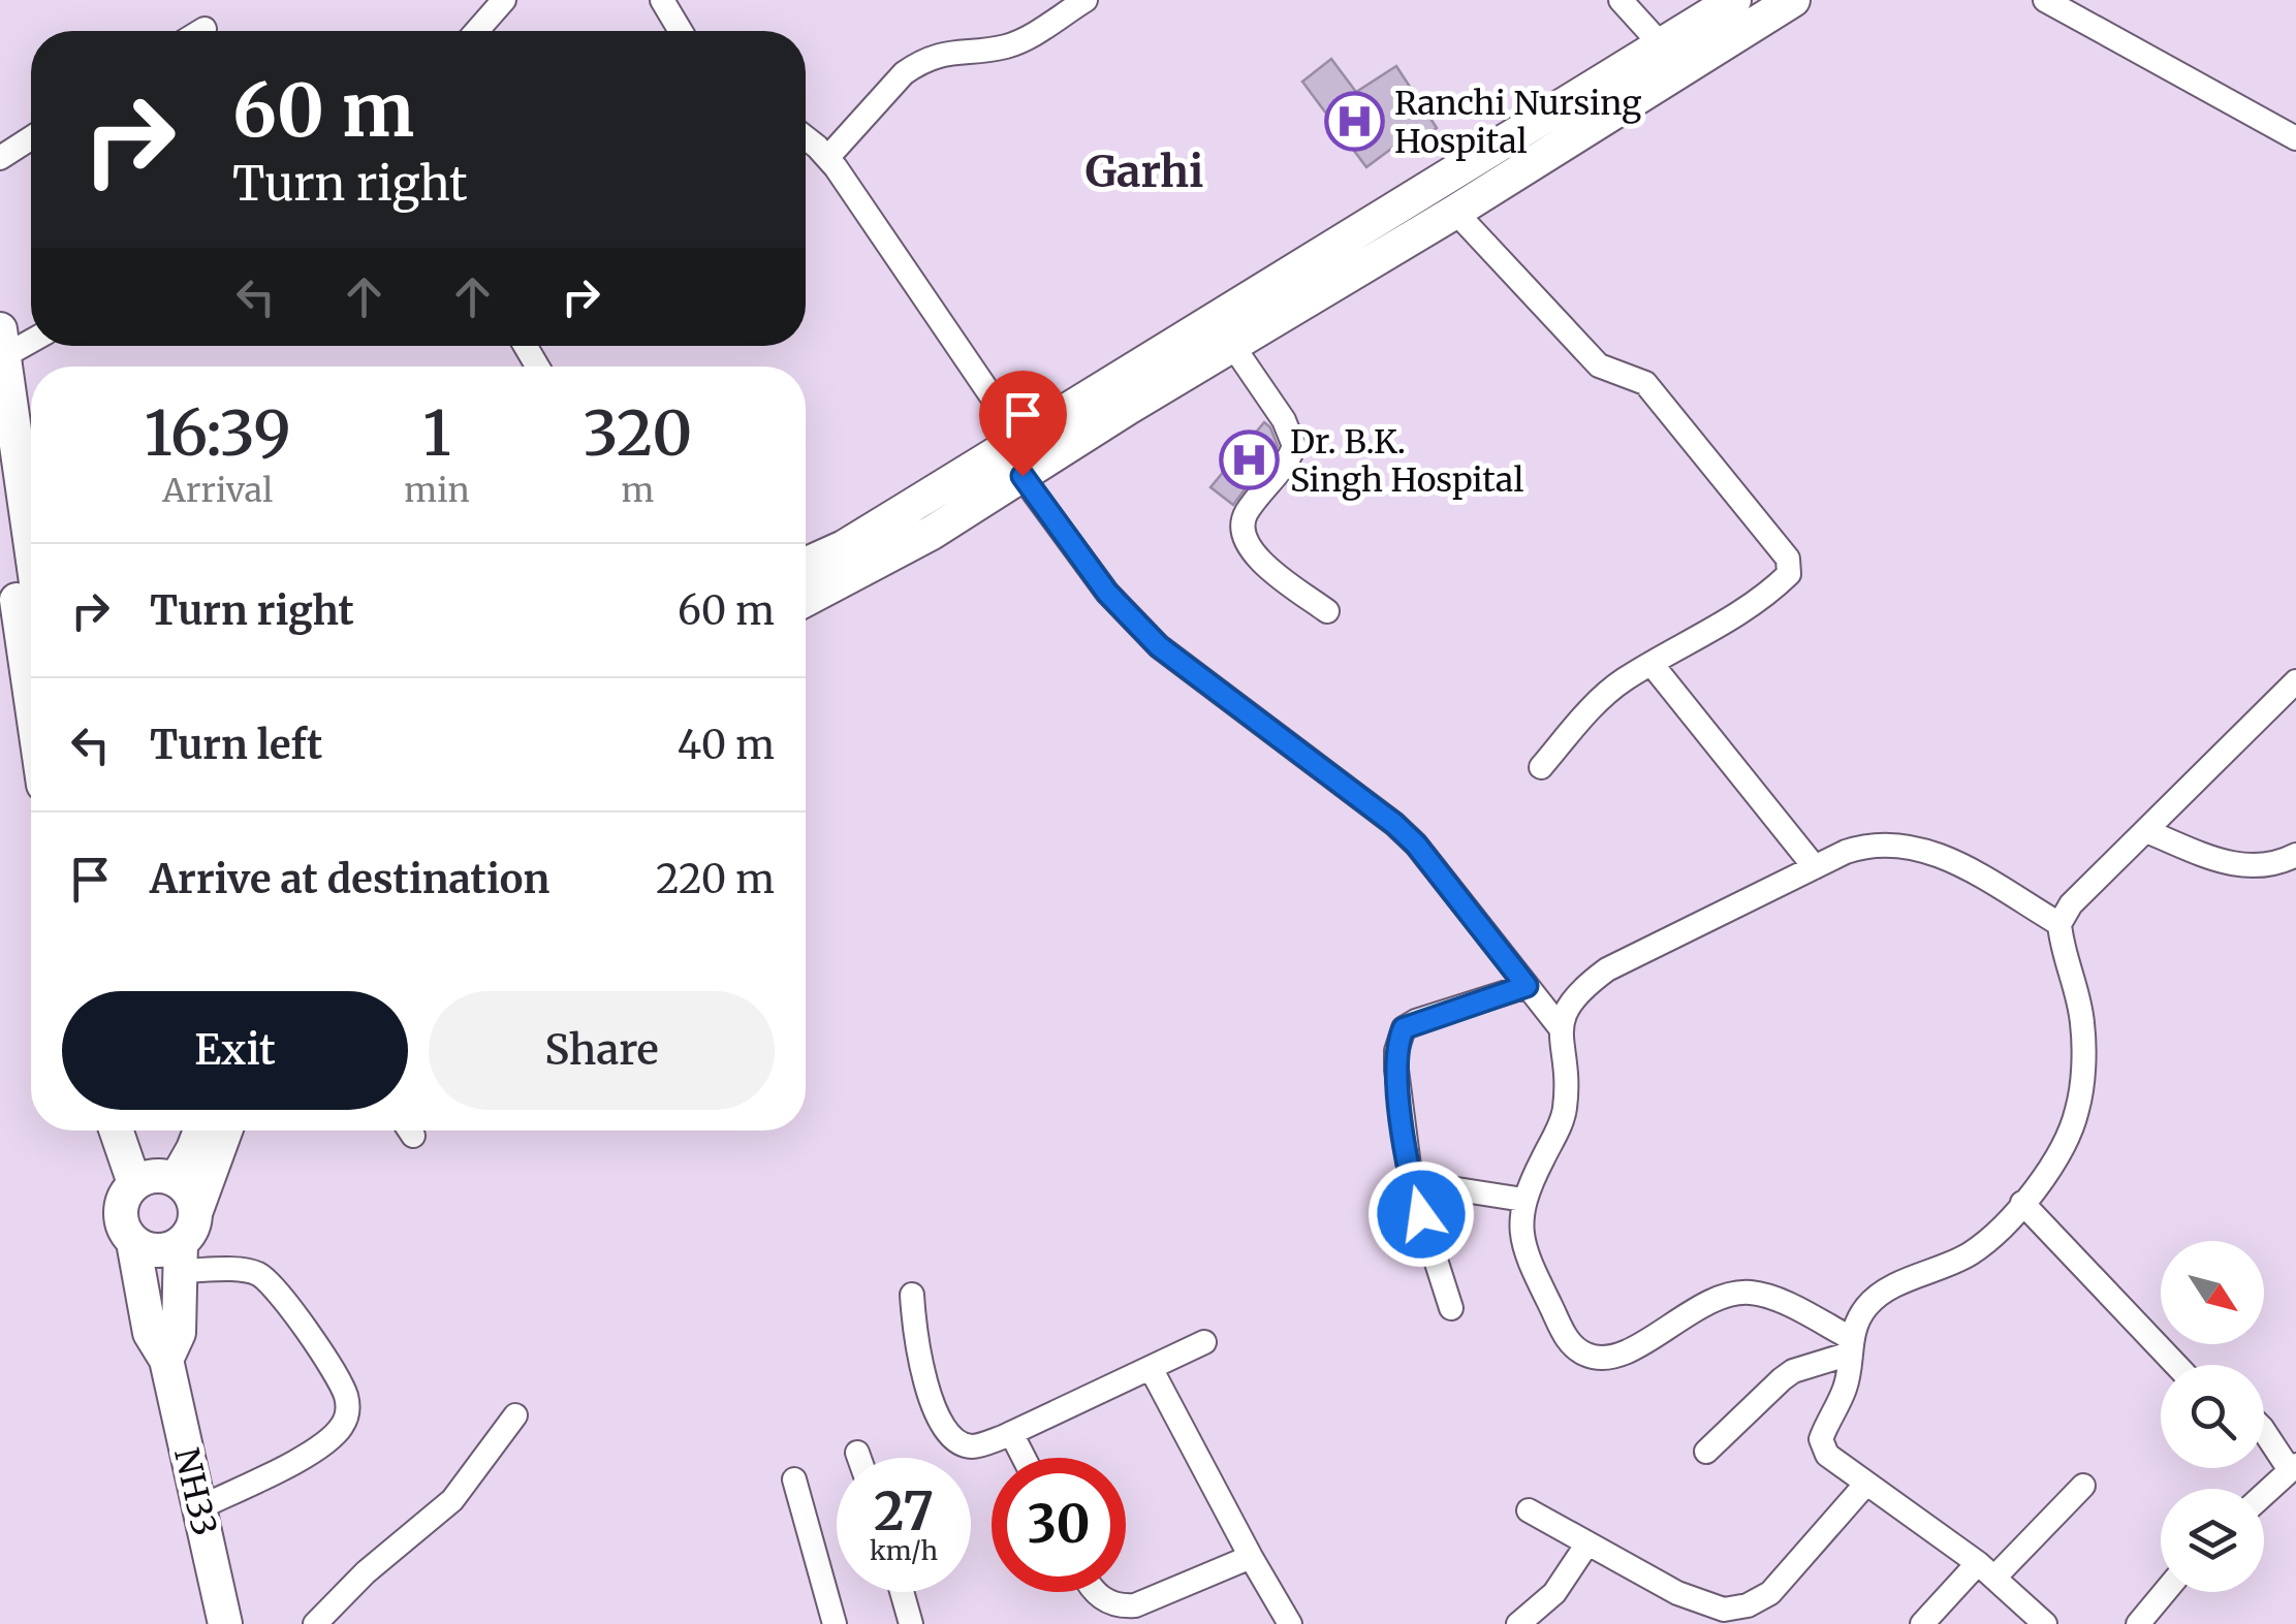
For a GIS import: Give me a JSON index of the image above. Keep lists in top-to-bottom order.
{
  "streets": {
    "main road": ["NH33"]
  },
  "districts": ["Garhi"],
  "places": {
    "hospital": ["Ranchi Nursing Hospital", "Dr. B.K. Singh Hospital"]
  },
  "north": "bottom right",
  "page": {
    "turn": ["60 m", "Turn right"],
    "eta": [
      "16:39",
      "Arrival",
      "1",
      "min",
      "320",
      "m"
    ],
    "list": [
      {
        "name": "Turn right",
        "value": "60 m"
      },
      {
        "name": "Turn left",
        "value": "40 m"
      },
      {
        "name": "Arrive at destination",
        "value": "220 m"
      }
    ],
    "buttons": ["Exit", "Share"],
    "speed": "27 km/h",
    "limit": "30"
  }
}
